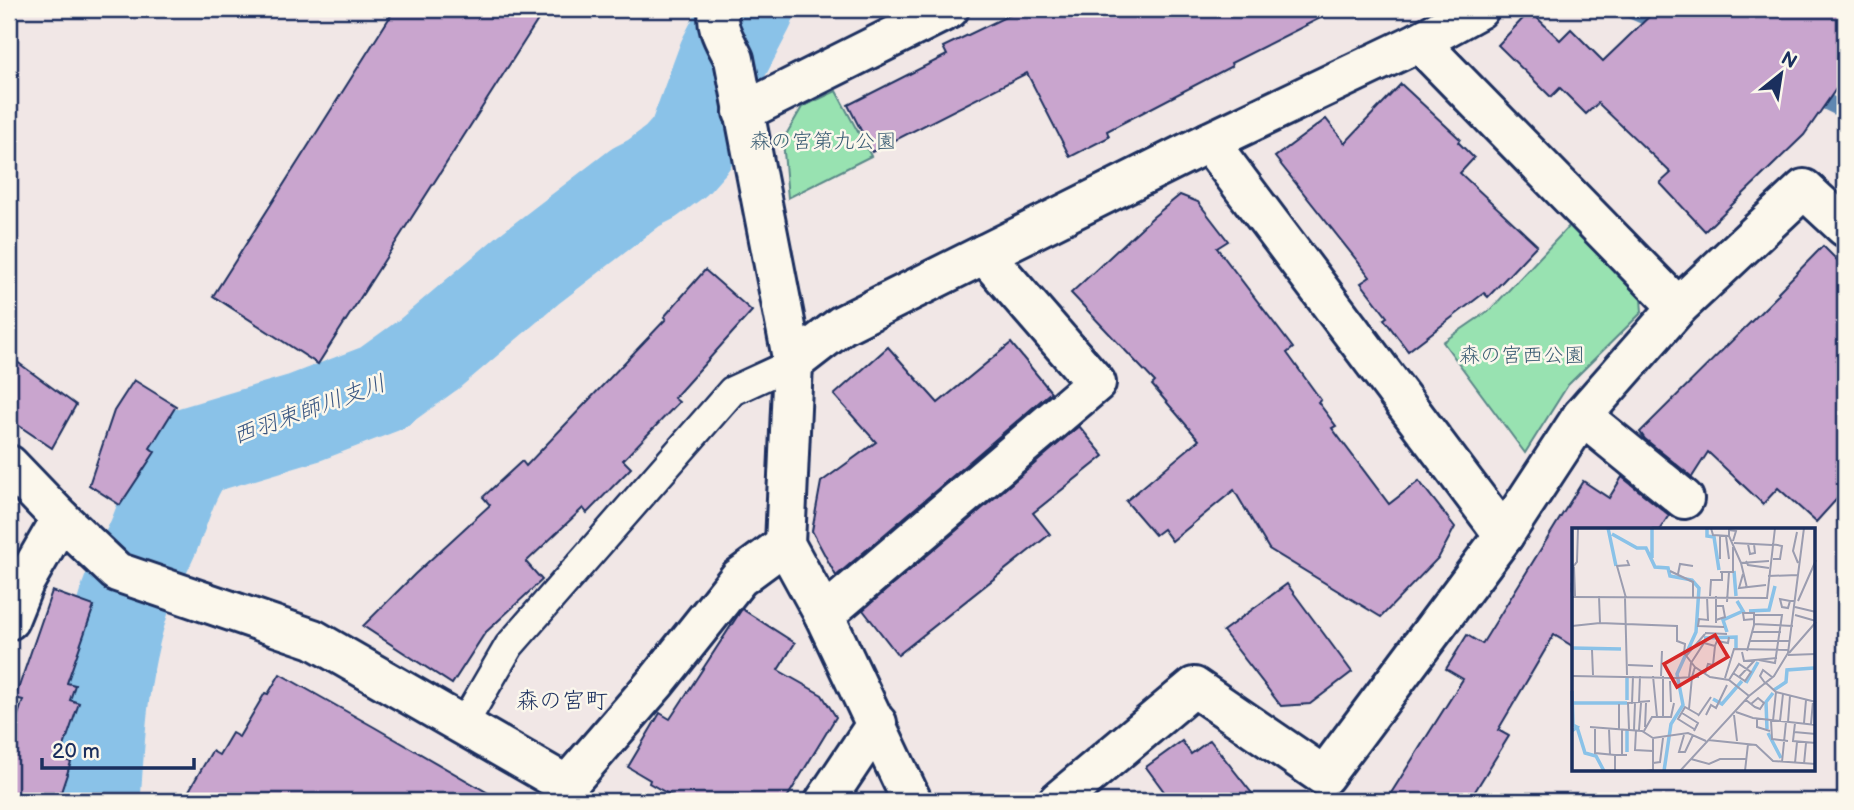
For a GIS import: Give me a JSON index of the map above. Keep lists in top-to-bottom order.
{
  "districts": ["森の宮町"],
  "water": ["西羽束師川支川"],
  "parks": ["森の宮第九公園", "森の宮西公園"],
  "scale_bar": "20 m",
  "north": "top right"
}
